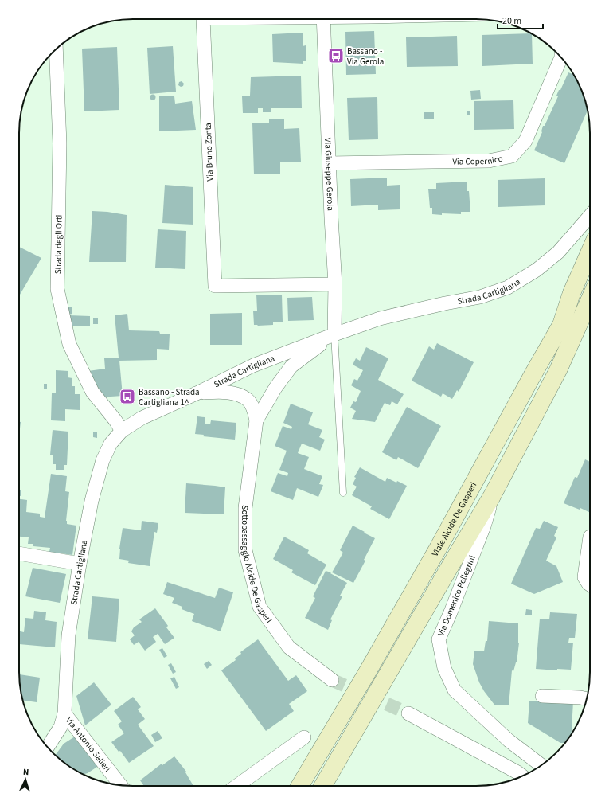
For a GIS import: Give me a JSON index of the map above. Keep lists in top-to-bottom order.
{
  "streets": {
    "main road": ["Viale Alcide De Gasperi"],
    "street": [
      "Via Bruno Zonta",
      "Via Copernico",
      "Via Giuseppe Gerola",
      "Strada degli Orti",
      "Strada Cartigliana",
      "Sottopassaggio Alcide De Gasperi",
      "Via Domenico Pellegrini",
      "Via Antonio Salieri"
    ]
  },
  "crossings": [
    ["Via Bruno Zonta", "Via Giuseppe Gerola"],
    ["Via Copernico", "Via Giuseppe Gerola"],
    ["Via Giuseppe Gerola", "Strada Cartigliana"],
    ["Via Giuseppe Gerola", "Sottopassaggio Alcide De Gasperi"],
    ["Strada degli Orti", "Strada Cartigliana"],
    ["Strada Cartigliana", "Sottopassaggio Alcide De Gasperi"],
    ["Strada Cartigliana", "Via Antonio Salieri"],
    ["Viale Alcide De Gasperi", "Via Domenico Pellegrini"]
  ],
  "places": {
    "bus stop": ["Bassano - Via Gerola", "Bassano - Strada Cartigliana 1^"]
  },
  "scale_bar": "20 m",
  "north": "top"
}
